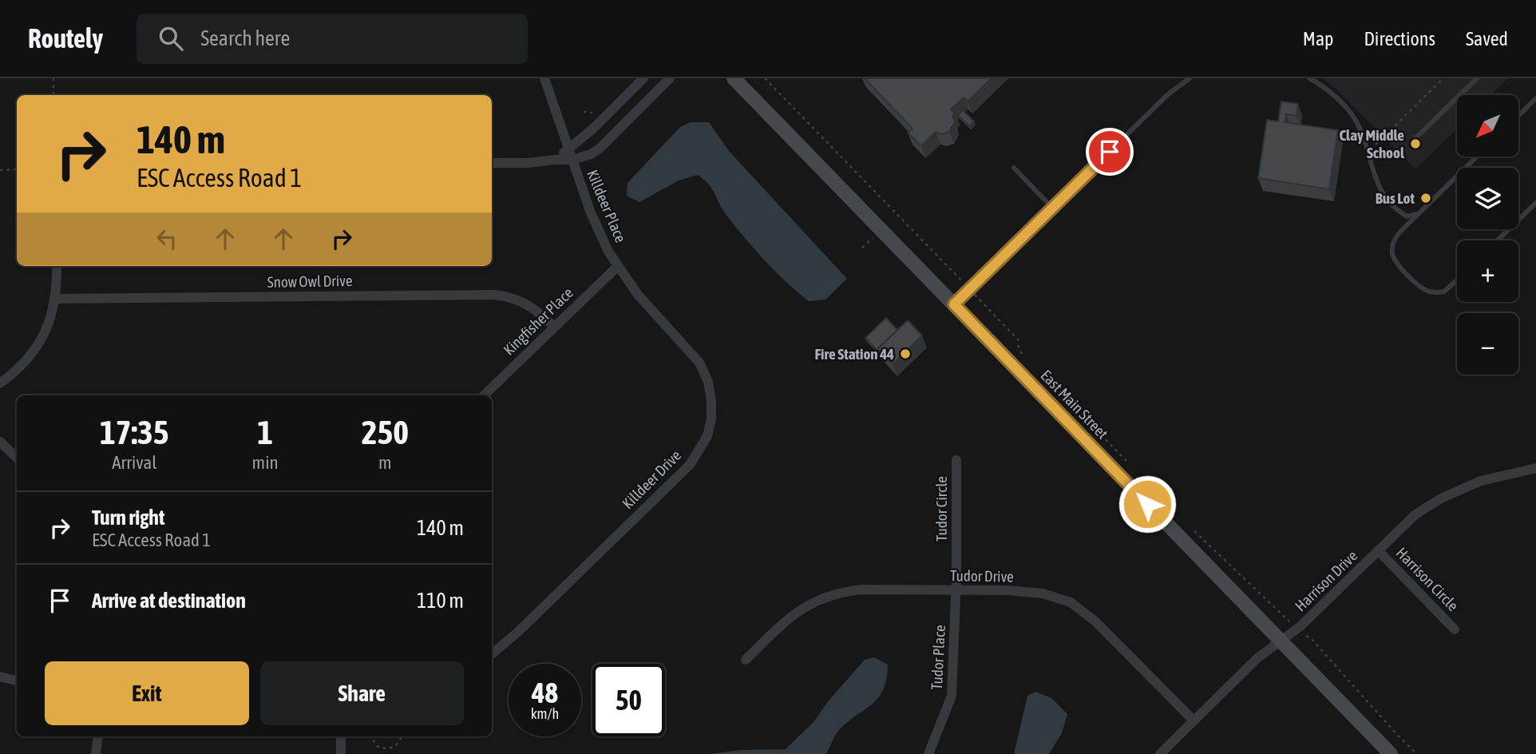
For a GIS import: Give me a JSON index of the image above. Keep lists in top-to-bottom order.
{
  "streets": {
    "main road": ["East Main Street"],
    "street": [
      "Killdeer Place",
      "Snow Owl Drive",
      "Kingfisher Place",
      "Killdeer Drive",
      "Tudor Circle",
      "Tudor Drive",
      "Harrison Circle",
      "Harrison Drive",
      "Tudor Place"
    ]
  },
  "crossings": [
    ["Killdeer Place", "Kingfisher Place"],
    ["Killdeer Place", "Killdeer Drive"],
    ["Snow Owl Drive", "Kingfisher Place"],
    ["Kingfisher Place", "Killdeer Drive"],
    ["East Main Street", "Harrison Drive"],
    ["Tudor Circle", "Tudor Drive"],
    ["Tudor Circle", "Tudor Place"],
    ["Tudor Drive", "Harrison Drive"],
    ["Tudor Drive", "Tudor Place"],
    ["Harrison Circle", "Harrison Drive"]
  ],
  "places": ["Clay Middle School", "Bus Lot", "Fire Station 44"],
  "north": "bottom left",
  "page": {
    "header": "Routely",
    "search": "Search here",
    "nav": ["Map", "Directions", "Saved"],
    "map_buttons": ["+", "−"],
    "turn": ["140 m", "ESC Access Road 1"],
    "eta": [
      "17:35",
      "Arrival",
      "1",
      "min",
      "250",
      "m"
    ],
    "list": [
      {
        "name": "Turn right",
        "note": "ESC Access Road 1",
        "value": "140 m"
      },
      {
        "name": "Arrive at destination",
        "value": "110 m"
      }
    ],
    "buttons": ["Exit", "Share"],
    "speed": "48 km/h",
    "limit": "50"
  }
}
